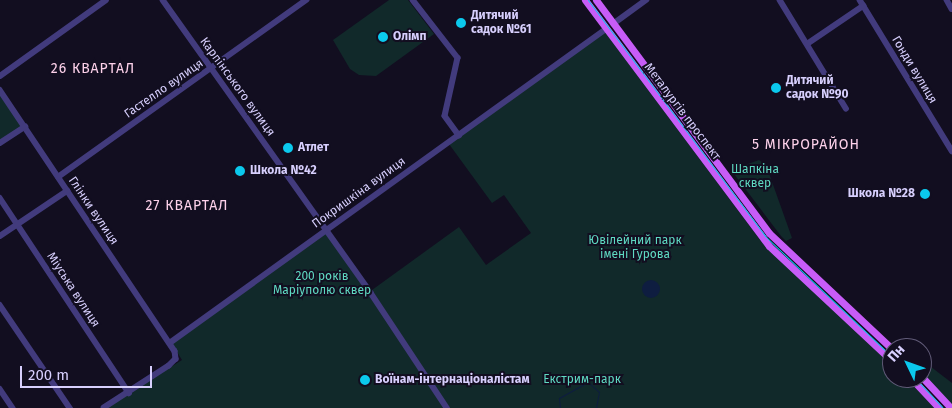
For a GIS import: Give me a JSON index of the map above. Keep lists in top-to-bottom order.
{
  "streets": {
    "main road": ["Металургів проспект", "Покришкіна вулиця"],
    "street": [
      "Гонди вулиця",
      "Карпінського вулиця",
      "Гастелло вулиця",
      "Глінки вулиця",
      "Міуська вулиця"
    ]
  },
  "crossings": [
    ["Карпінського вулиця", "Гастелло вулиця"],
    ["Карпінського вулиця", "Покришкіна вулиця"],
    ["Гастелло вулиця", "Глінки вулиця"],
    ["Металургів проспект", "Покришкіна вулиця"],
    ["Покришкіна вулиця", "Глінки вулиця"]
  ],
  "districts": ["26 КВАРТАЛ", "5 МІКРОРАЙОН", "27 КВАРТАЛ"],
  "parks": [
    "Шапкіна сквер",
    "Ювілейний парк імені Гурова",
    "200 років Маріуполю сквер",
    "Екстрим-парк"
  ],
  "places": [
    "Дитячий садок №61",
    "Олімп",
    "Дитячий садок №90",
    "Атлет",
    "Школа №42",
    "Школа №28",
    "Воїнам-інтернаціоналістам"
  ],
  "scale_bar": "200 m",
  "north": "top left"
}
